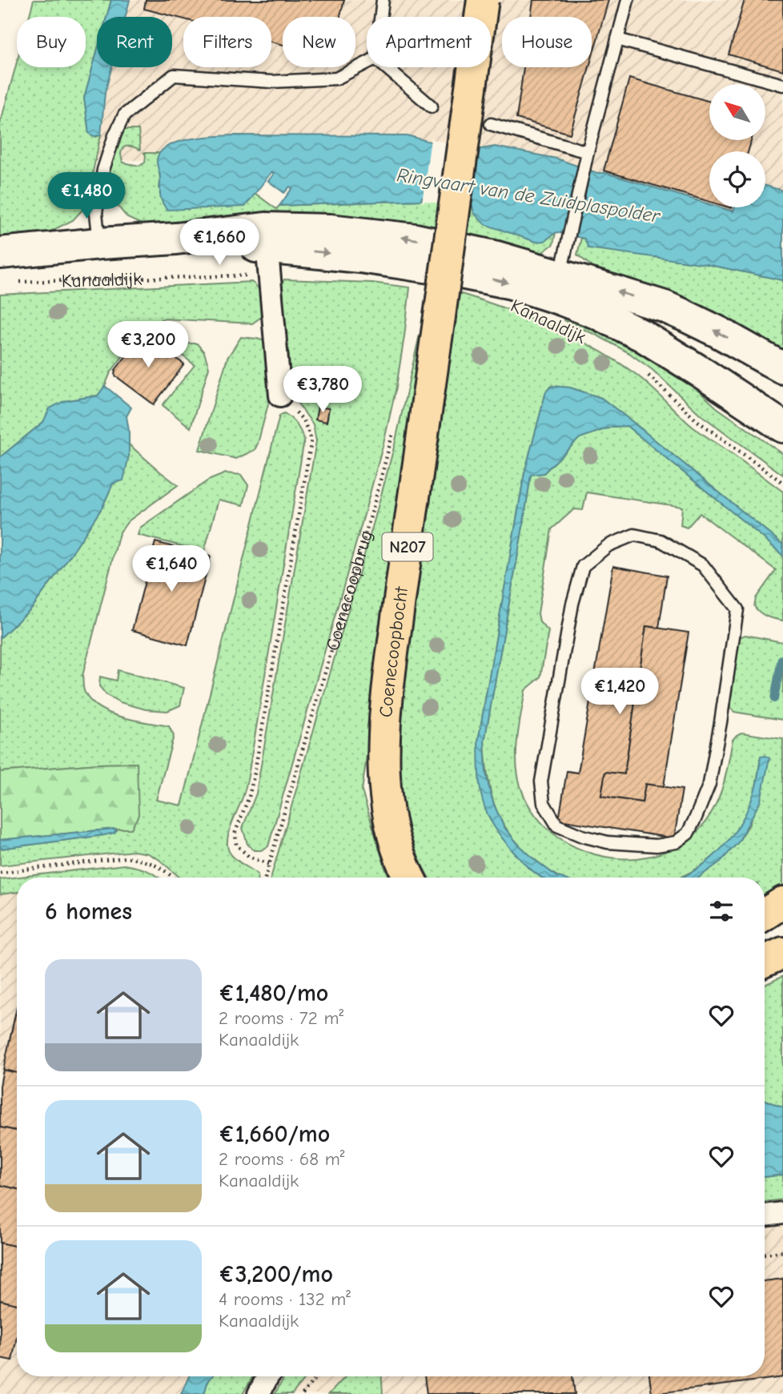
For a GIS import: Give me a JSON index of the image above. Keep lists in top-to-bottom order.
{
  "streets": {
    "main road": ["Kanaaldijk", "N207", "Coenecoopbocht"],
    "path": ["Coenecoopbrug"]
  },
  "water": ["Ringvaart van de Zuidplaspolder"],
  "north": "top left",
  "page": {
    "chip": [
      "Buy",
      "Rent",
      "Filters",
      "New",
      "Apartment",
      "House"
    ],
    "price": [
      "€1,480",
      "€1,660",
      "€3,200",
      "€3,780",
      "€1,640",
      "€1,420"
    ],
    "heading": "6 homes",
    "list": [
      {
        "name": "€1,480/mo",
        "note": "2 rooms · 72 m² · Kanaaldijk"
      },
      {
        "name": "€1,660/mo",
        "note": "2 rooms · 68 m² · Kanaaldijk"
      },
      {
        "name": "€3,200/mo",
        "note": "4 rooms · 132 m² · Kanaaldijk"
      }
    ]
  }
}
